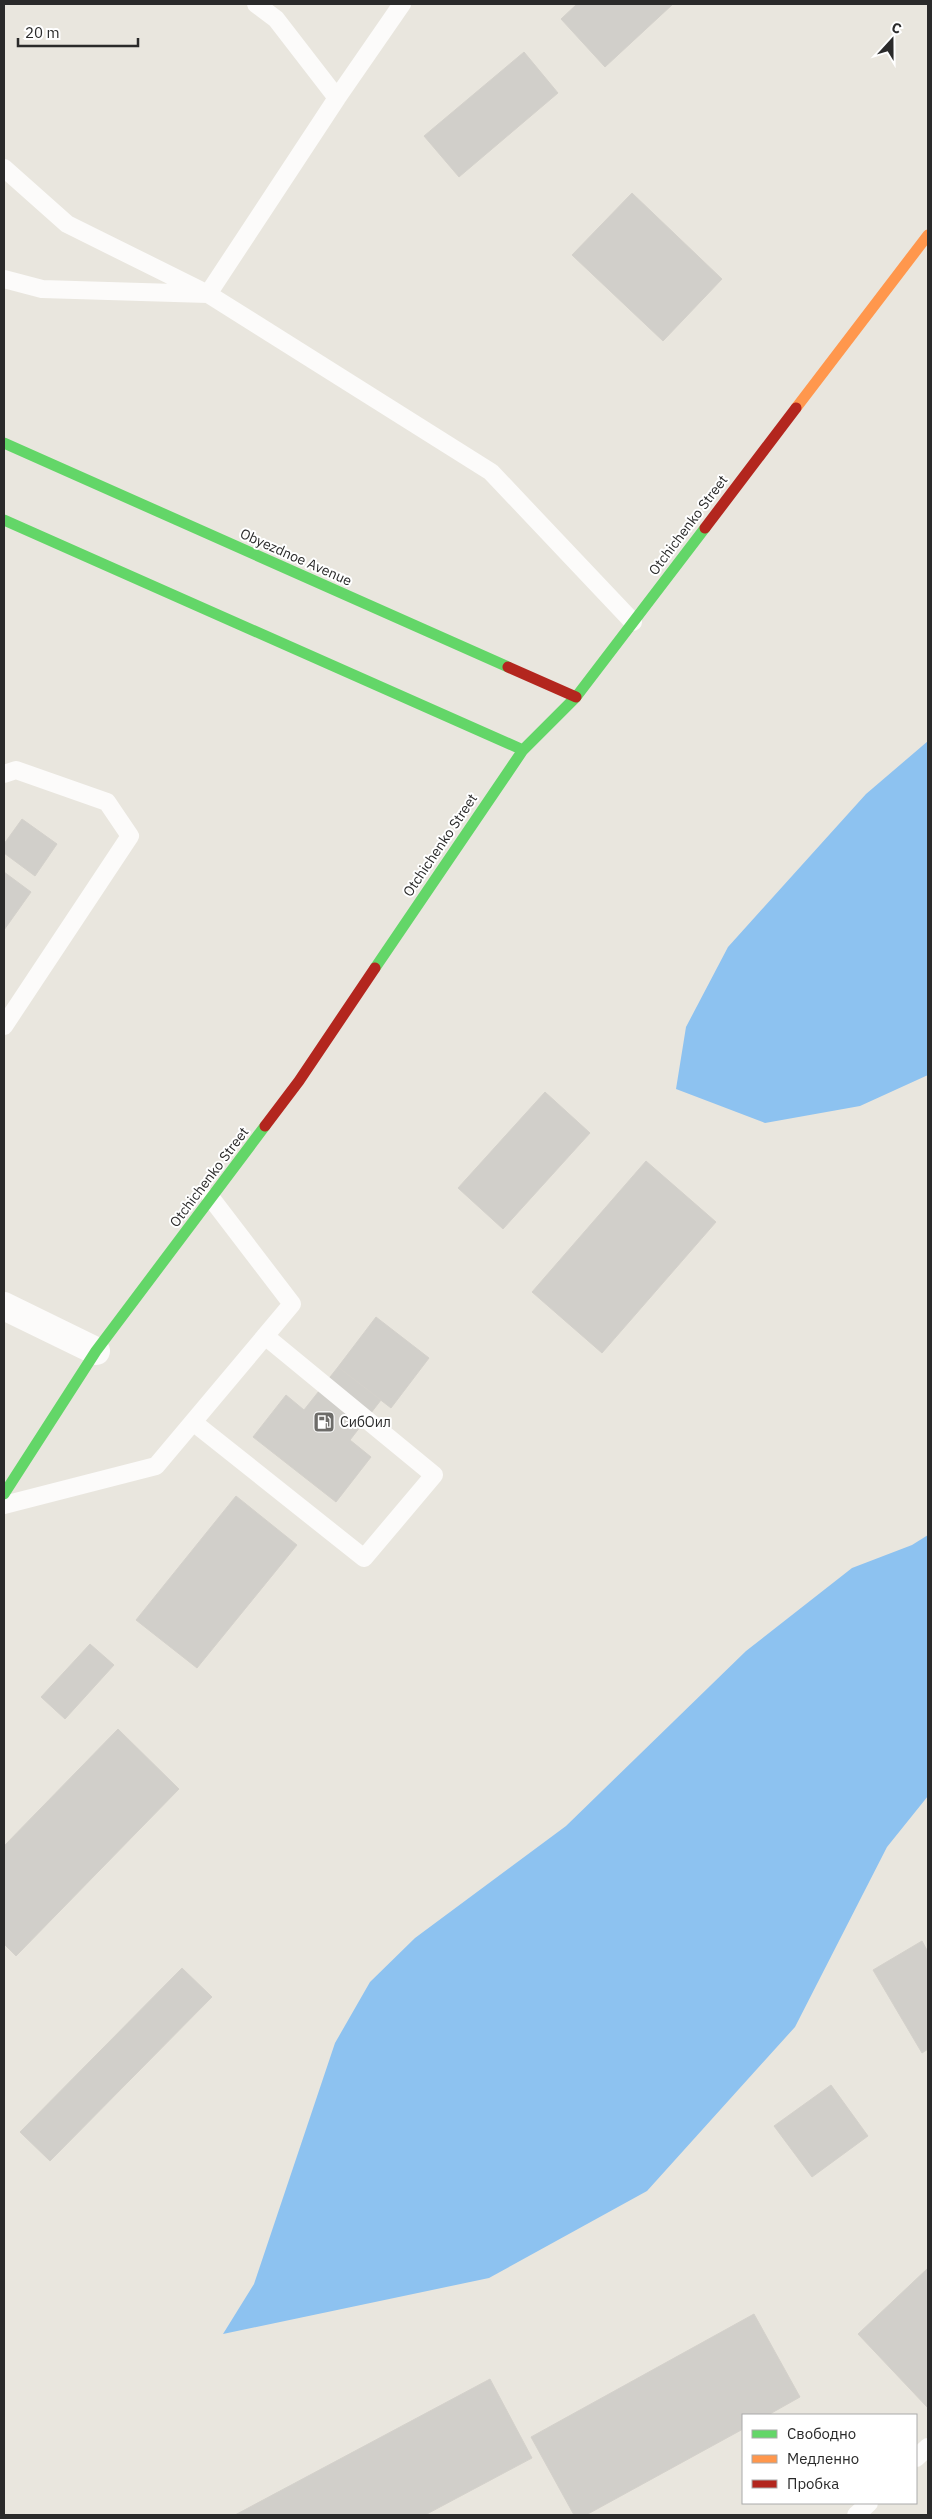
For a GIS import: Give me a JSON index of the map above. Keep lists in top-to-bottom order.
{
  "streets": {
    "street": ["Otchichenko Street", "Obyezdnoe Avenue"]
  },
  "crossings": [
    ["Otchichenko Street", "Obyezdnoe Avenue"]
  ],
  "places": {
    "fuel station": ["СибОил"]
  },
  "legend": ["Свободно", "Медленно", "Пробка"],
  "scale_bar": "20 m",
  "north": "top"
}
